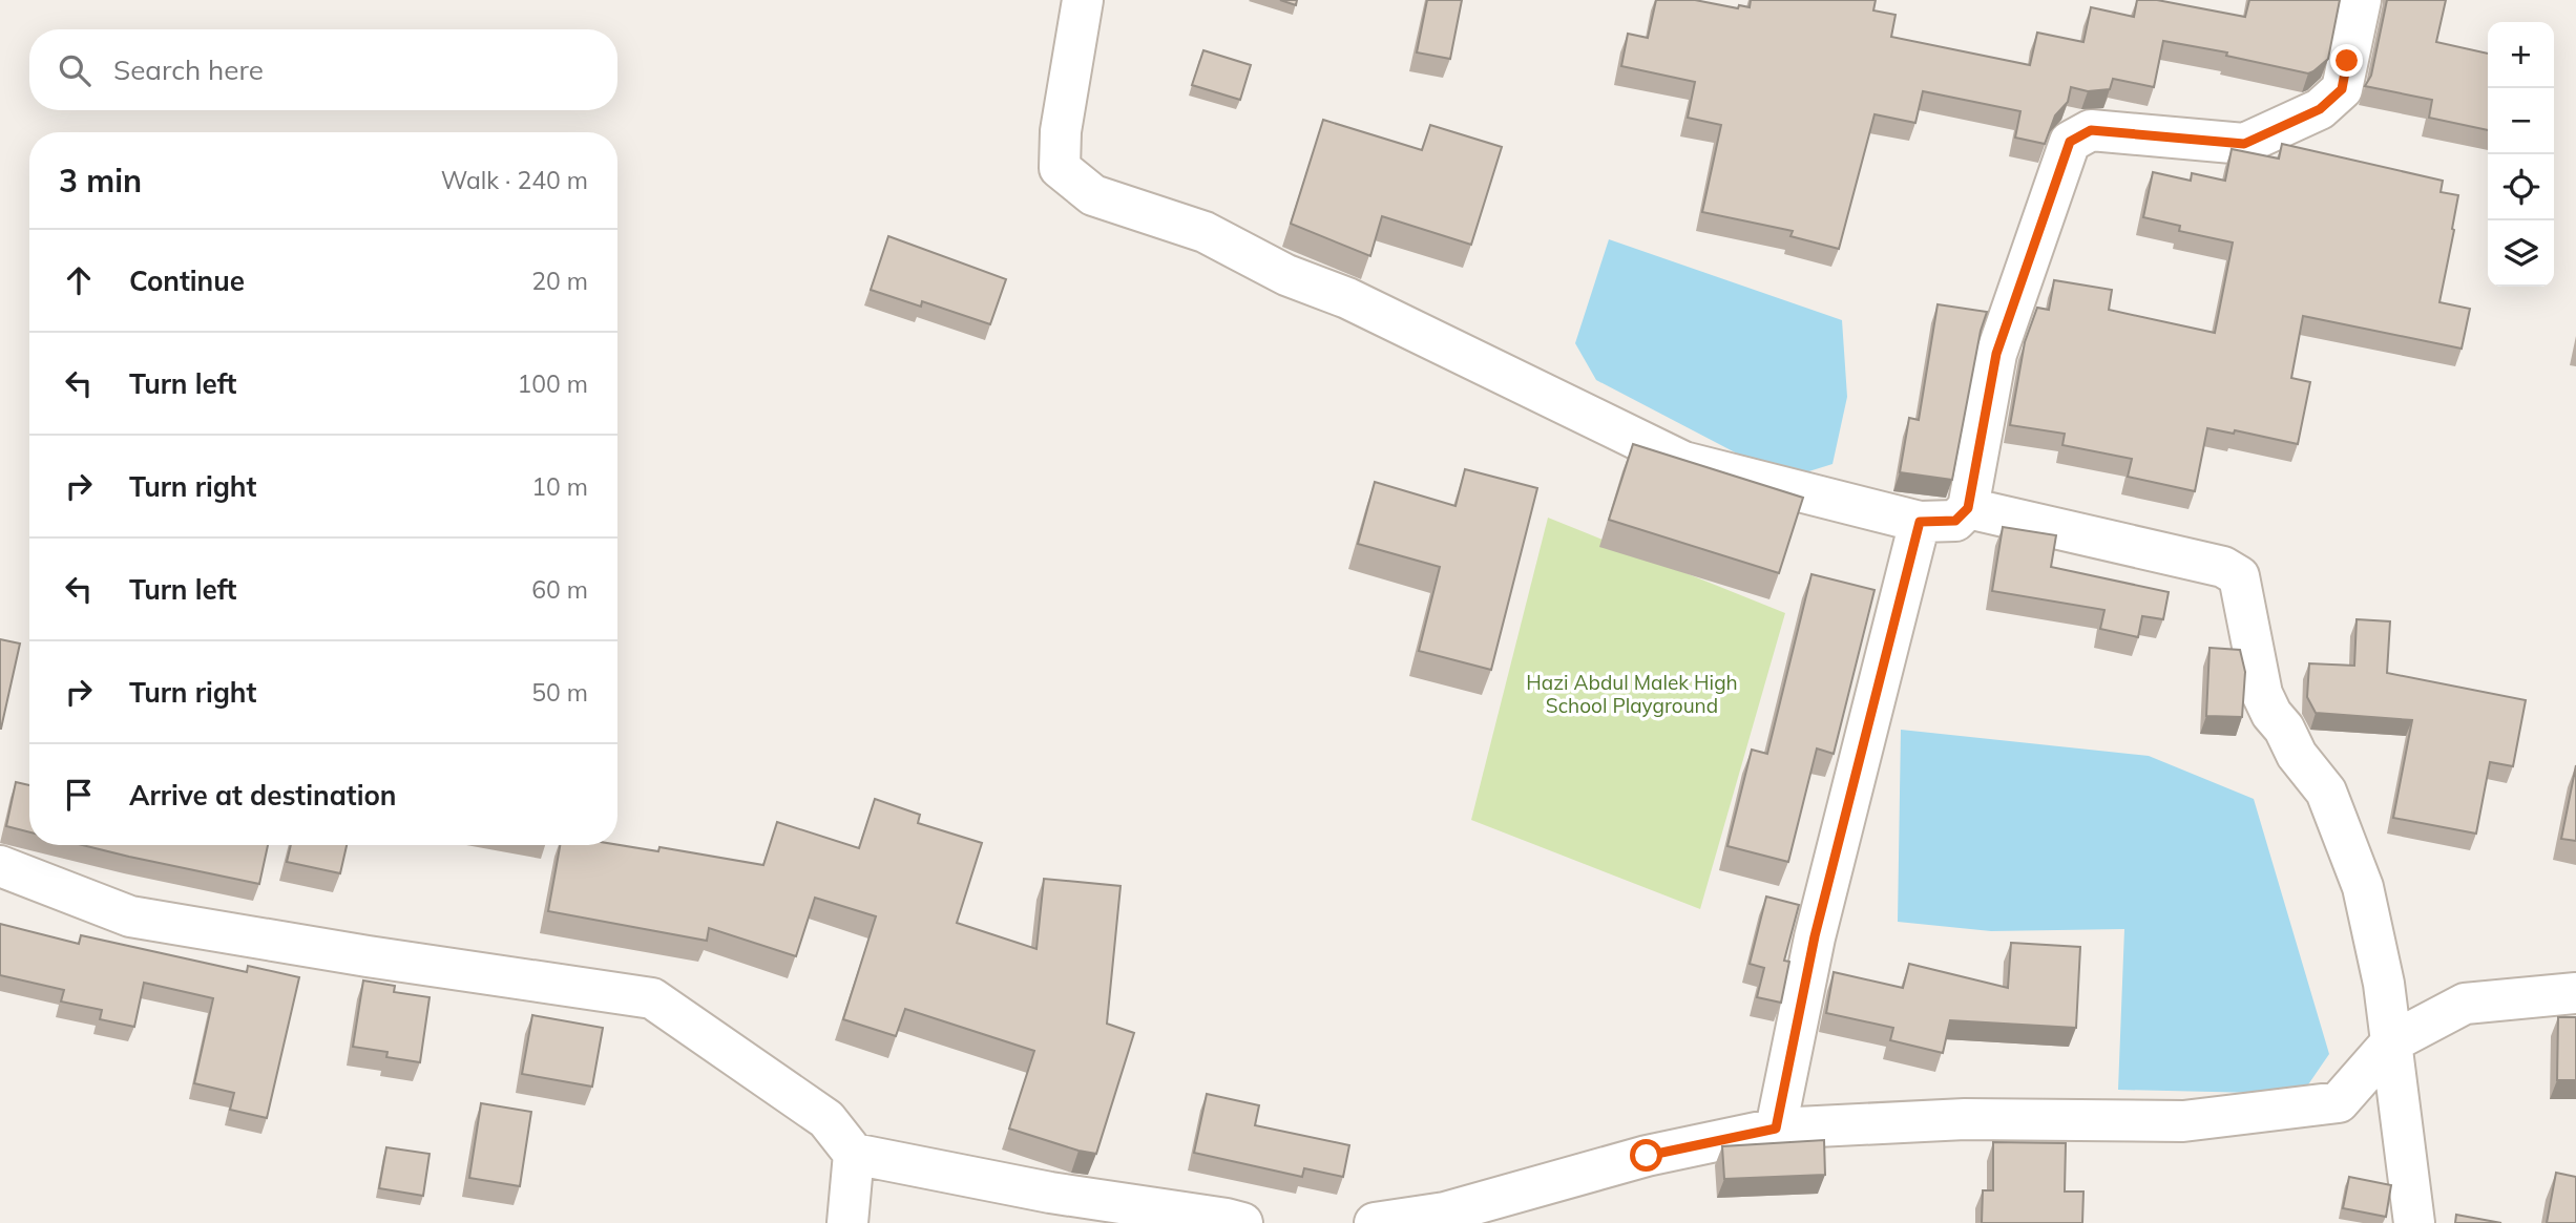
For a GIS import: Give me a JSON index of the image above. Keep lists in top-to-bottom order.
{
  "parks": ["Hazi Abdul Malek High School Playground"],
  "page": {
    "map_buttons": ["+", "−"],
    "search": "Search here",
    "heading": ["3 min", "Walk · 240 m"],
    "list": [
      ["Continue", "20 m"],
      ["Turn left", "100 m"],
      ["Turn right", "10 m"],
      ["Turn left", "60 m"],
      ["Turn right", "50 m"],
      "Arrive at destination"
    ]
  }
}
